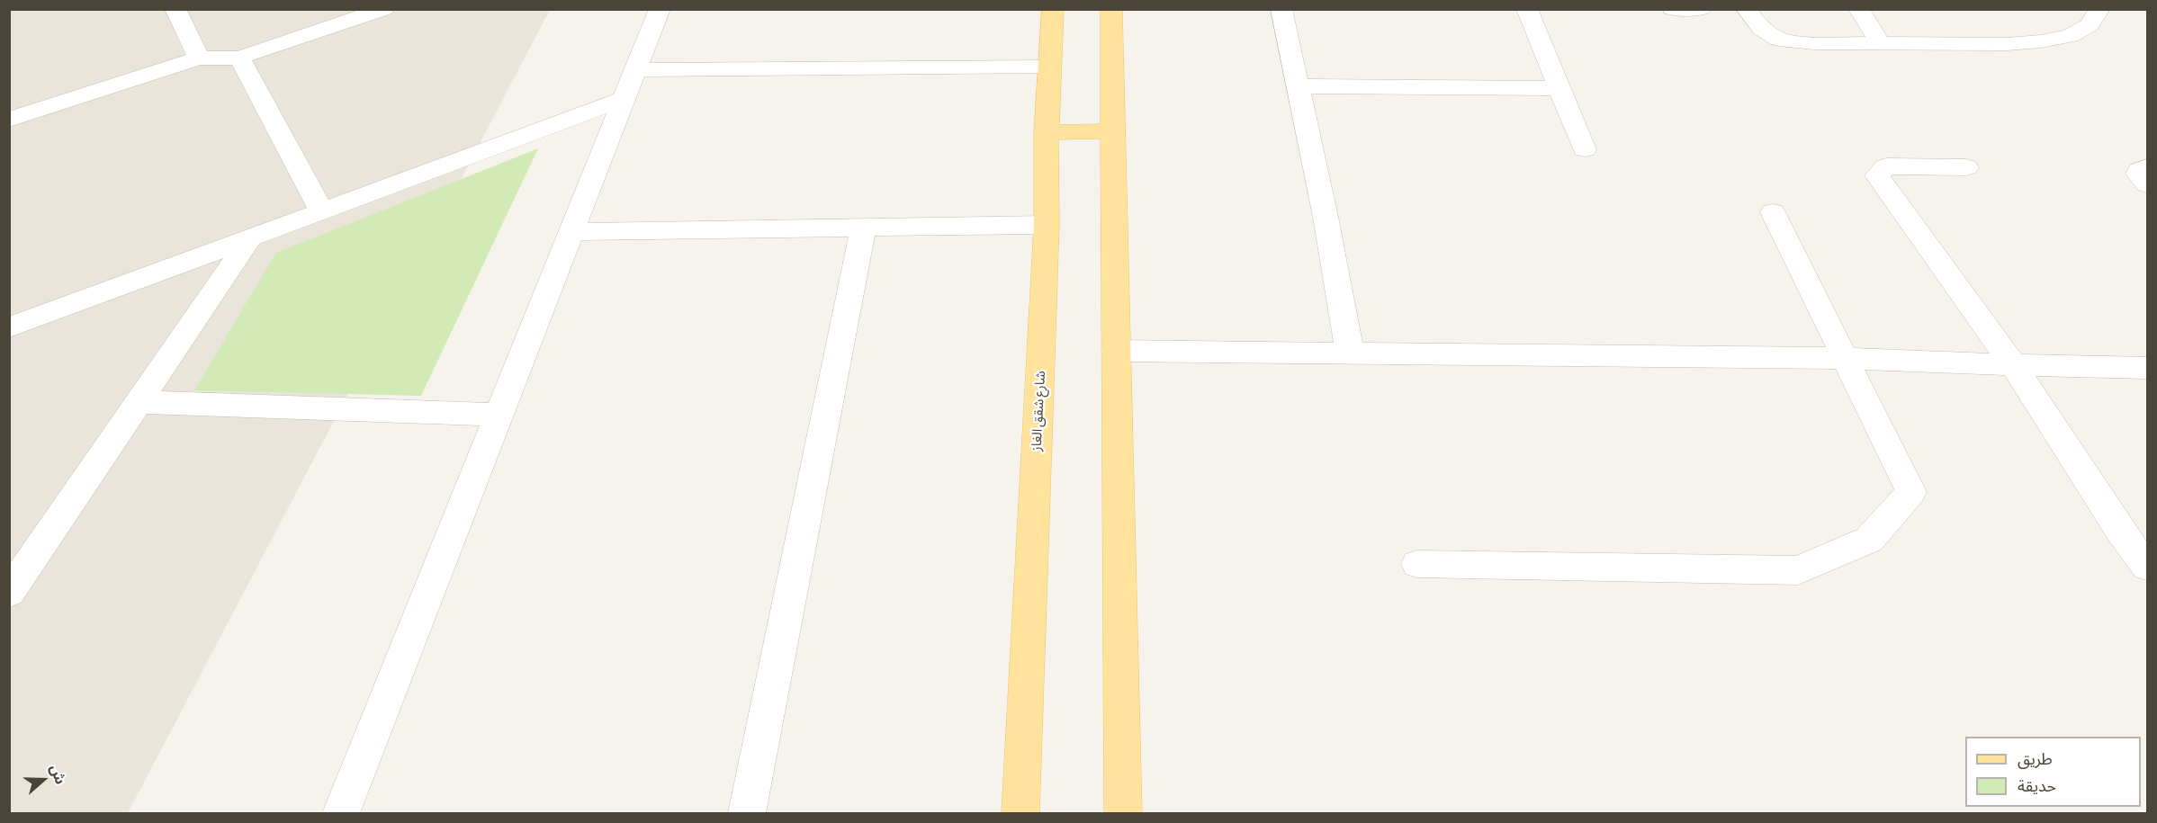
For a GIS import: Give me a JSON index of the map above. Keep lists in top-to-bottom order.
{
  "streets": {
    "main road": ["شارع شقق الغاز"]
  },
  "legend": ["طريق", "حديقة"],
  "north": "right"
}
